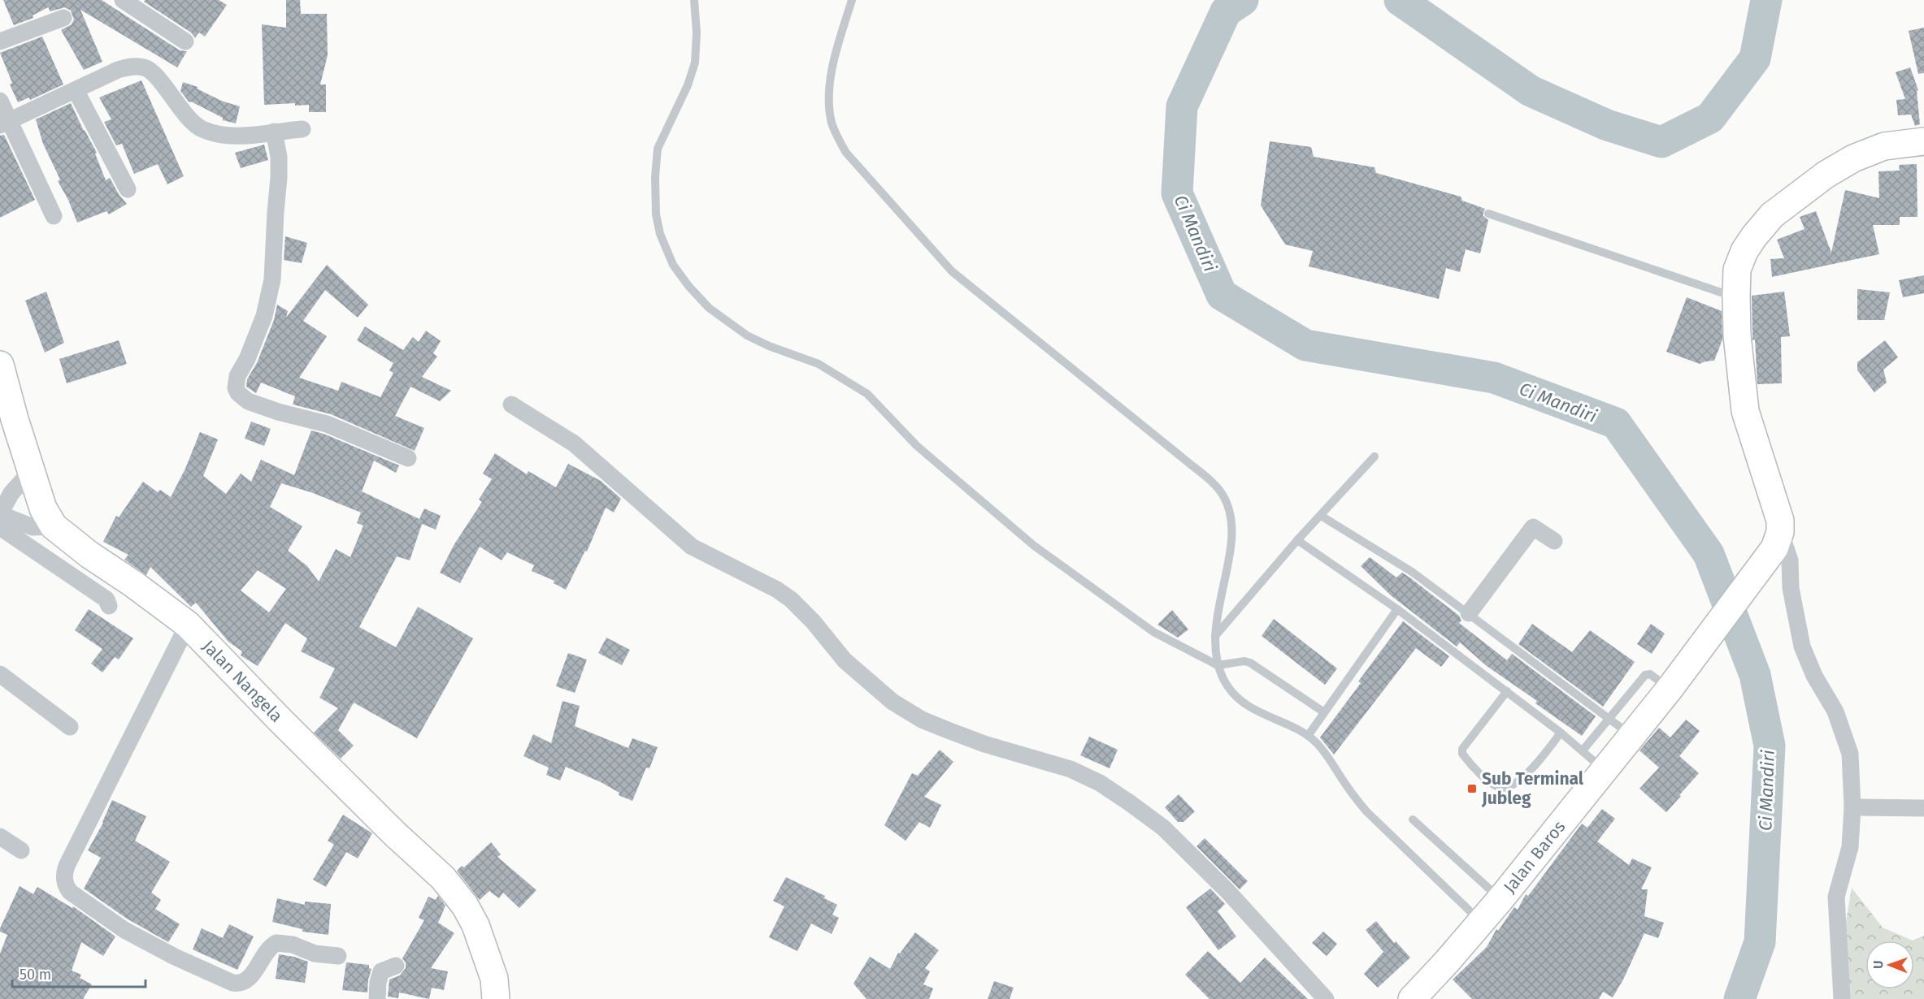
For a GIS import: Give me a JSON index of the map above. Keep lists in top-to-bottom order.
{
  "streets": {
    "main road": ["Jalan Nangela", "Jalan Baros"]
  },
  "water": ["Ci Mandiri"],
  "places": {
    "transit": ["Sub Terminal Jubleg"]
  },
  "scale_bar": "50 m",
  "north": "left"
}
